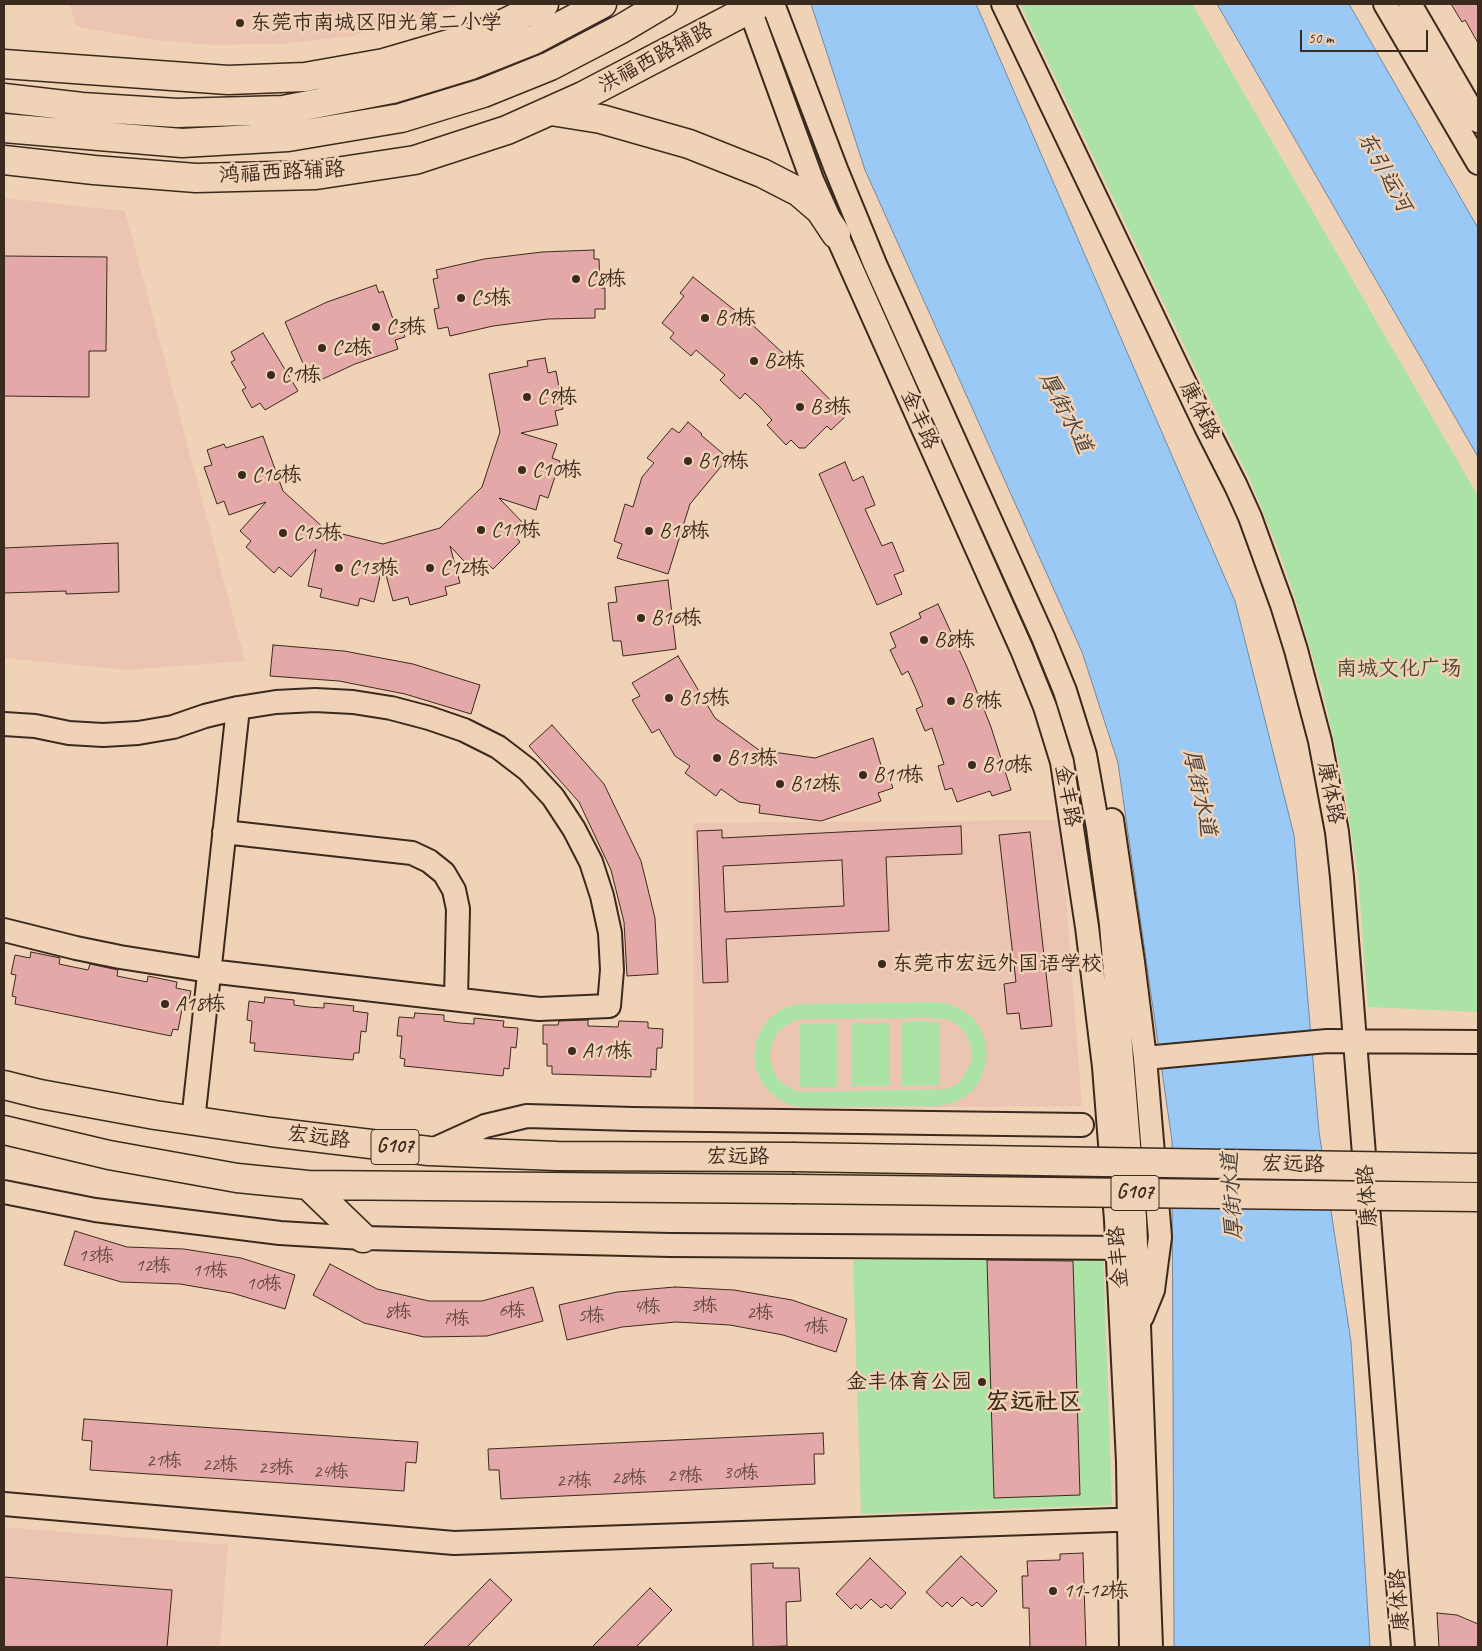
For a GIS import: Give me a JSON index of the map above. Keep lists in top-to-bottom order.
{
  "streets": {
    "main road": [
      "洪福西路辅路",
      "鸿福西路辅路",
      "宏远路",
      "G107"
    ],
    "street": ["康体路", "金丰路"]
  },
  "crossings": [
    ["洪福西路辅路", "鸿福西路辅路"],
    ["洪福西路辅路", "金丰路"]
  ],
  "districts": ["宏远社区"],
  "water": ["东引运河", "厚街水道"],
  "parks": ["南城文化广场"],
  "places": [
    "东莞市南城区阳光第二小学",
    "C8栋",
    "C5栋",
    "B1栋",
    "C3栋",
    "C2栋",
    "B2栋",
    "C1栋",
    "C9栋",
    "B3栋",
    "B19栋",
    "C10栋",
    "C16栋",
    "C11栋",
    "B18栋",
    "C15栋",
    "C13栋",
    "C12栋",
    "B16栋",
    "B8栋",
    "B15栋",
    "B9栋",
    "B13栋",
    "B10栋",
    "B11栋",
    "B12栋",
    "东莞市宏远外国语学校",
    "A18栋",
    "A11栋",
    "金丰体育公园",
    "11-12栋"
  ],
  "house_numbers": [
    "13栋",
    "12栋",
    "11栋",
    "10栋",
    "3栋",
    "4栋",
    "6栋",
    "8栋",
    "2栋",
    "5栋",
    "7栋",
    "1栋",
    "21栋",
    "22栋",
    "23栋",
    "24栋",
    "30栋",
    "29栋",
    "28栋",
    "27栋"
  ],
  "scale_bar": "50 m"
}
